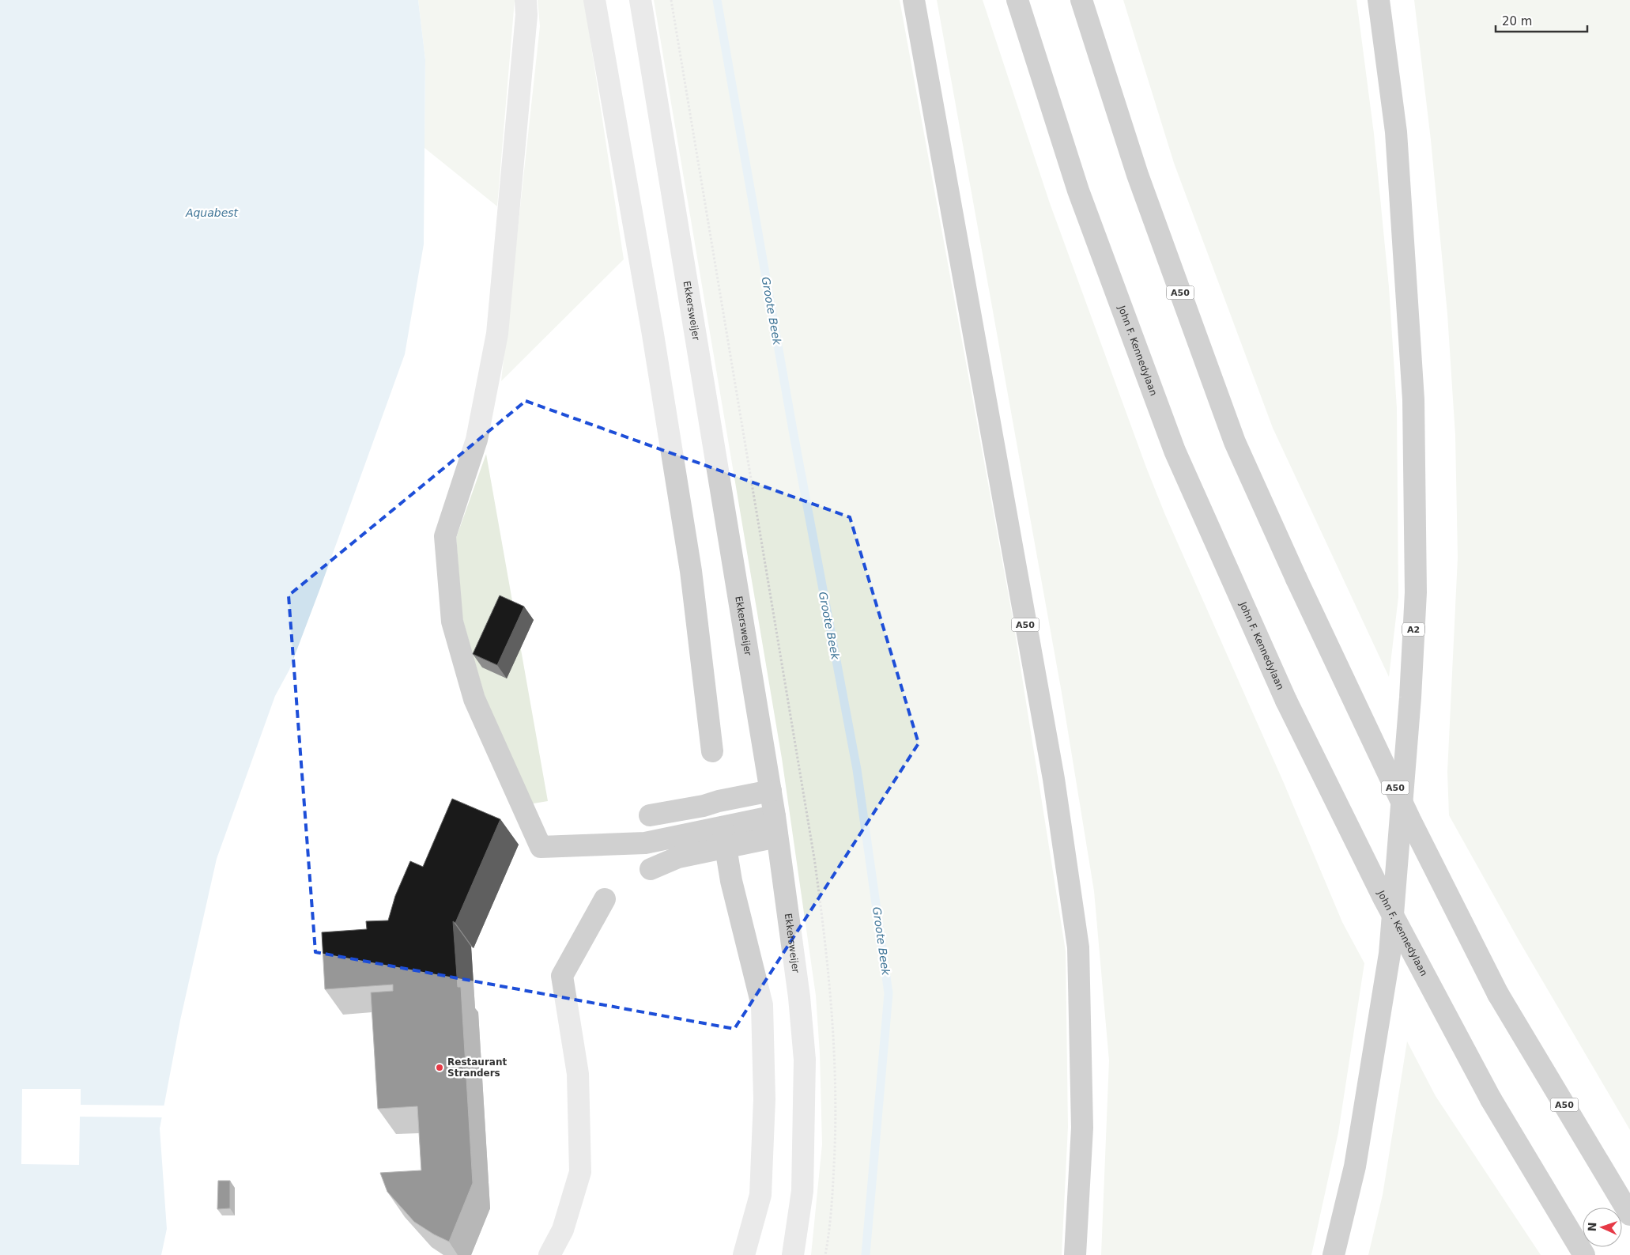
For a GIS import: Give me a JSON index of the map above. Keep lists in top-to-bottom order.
{
  "streets": {
    "highway": ["A50", "John F. Kennedylaan", "A2"],
    "street": ["Ekkersweijer"]
  },
  "water": ["Aquabest", "Groote Beek"],
  "places": ["Restaurant Stranders"],
  "scale_bar": "20 m",
  "north": "left"
}
